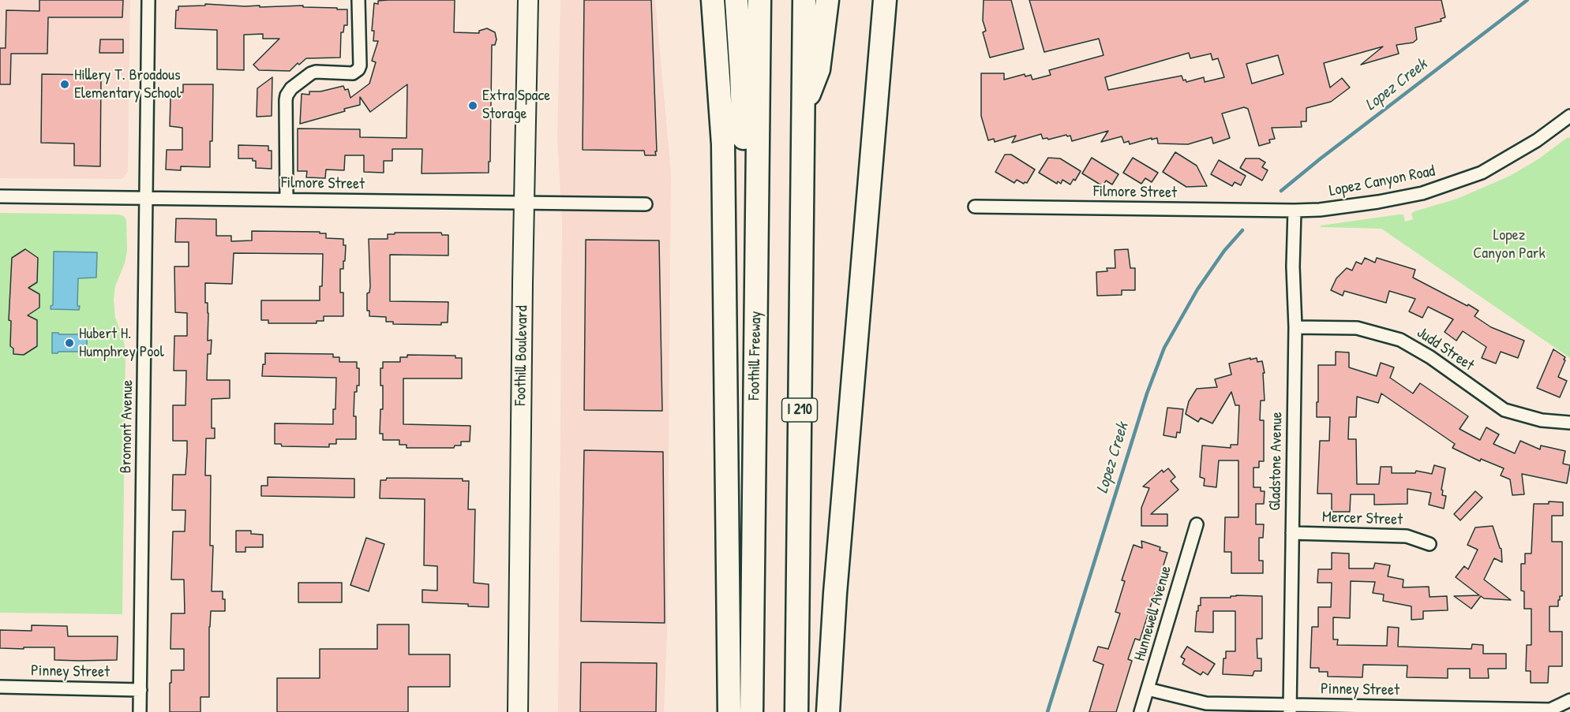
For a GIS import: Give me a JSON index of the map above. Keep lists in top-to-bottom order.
{
  "streets": {
    "highway": ["Foothill Freeway", "I 210"],
    "main road": ["Foothill Boulevard"],
    "street": [
      "Lopez Canyon Road",
      "Filmore Street",
      "Judd Street",
      "Bromont Avenue",
      "Gladstone Avenue",
      "Mercer Street",
      "Hunnewell Avenue",
      "Pinney Street"
    ]
  },
  "crossings": [
    ["Lopez Canyon Road", "Filmore Street"],
    ["Lopez Canyon Road", "Gladstone Avenue"],
    ["Filmore Street", "Foothill Boulevard"],
    ["Filmore Street", "Bromont Avenue"],
    ["Filmore Street", "Gladstone Avenue"],
    ["Judd Street", "Gladstone Avenue"],
    ["Bromont Avenue", "Pinney Street"],
    ["Gladstone Avenue", "Mercer Street"],
    ["Gladstone Avenue", "Pinney Street"],
    ["Hunnewell Avenue", "Pinney Street"]
  ],
  "water": ["Lopez Creek"],
  "parks": ["Lopez Canyon Park"],
  "places": ["Hillery T. Broadous Elementary School", "Extra Space Storage", "Hubert H. Humphrey Pool"]
}
